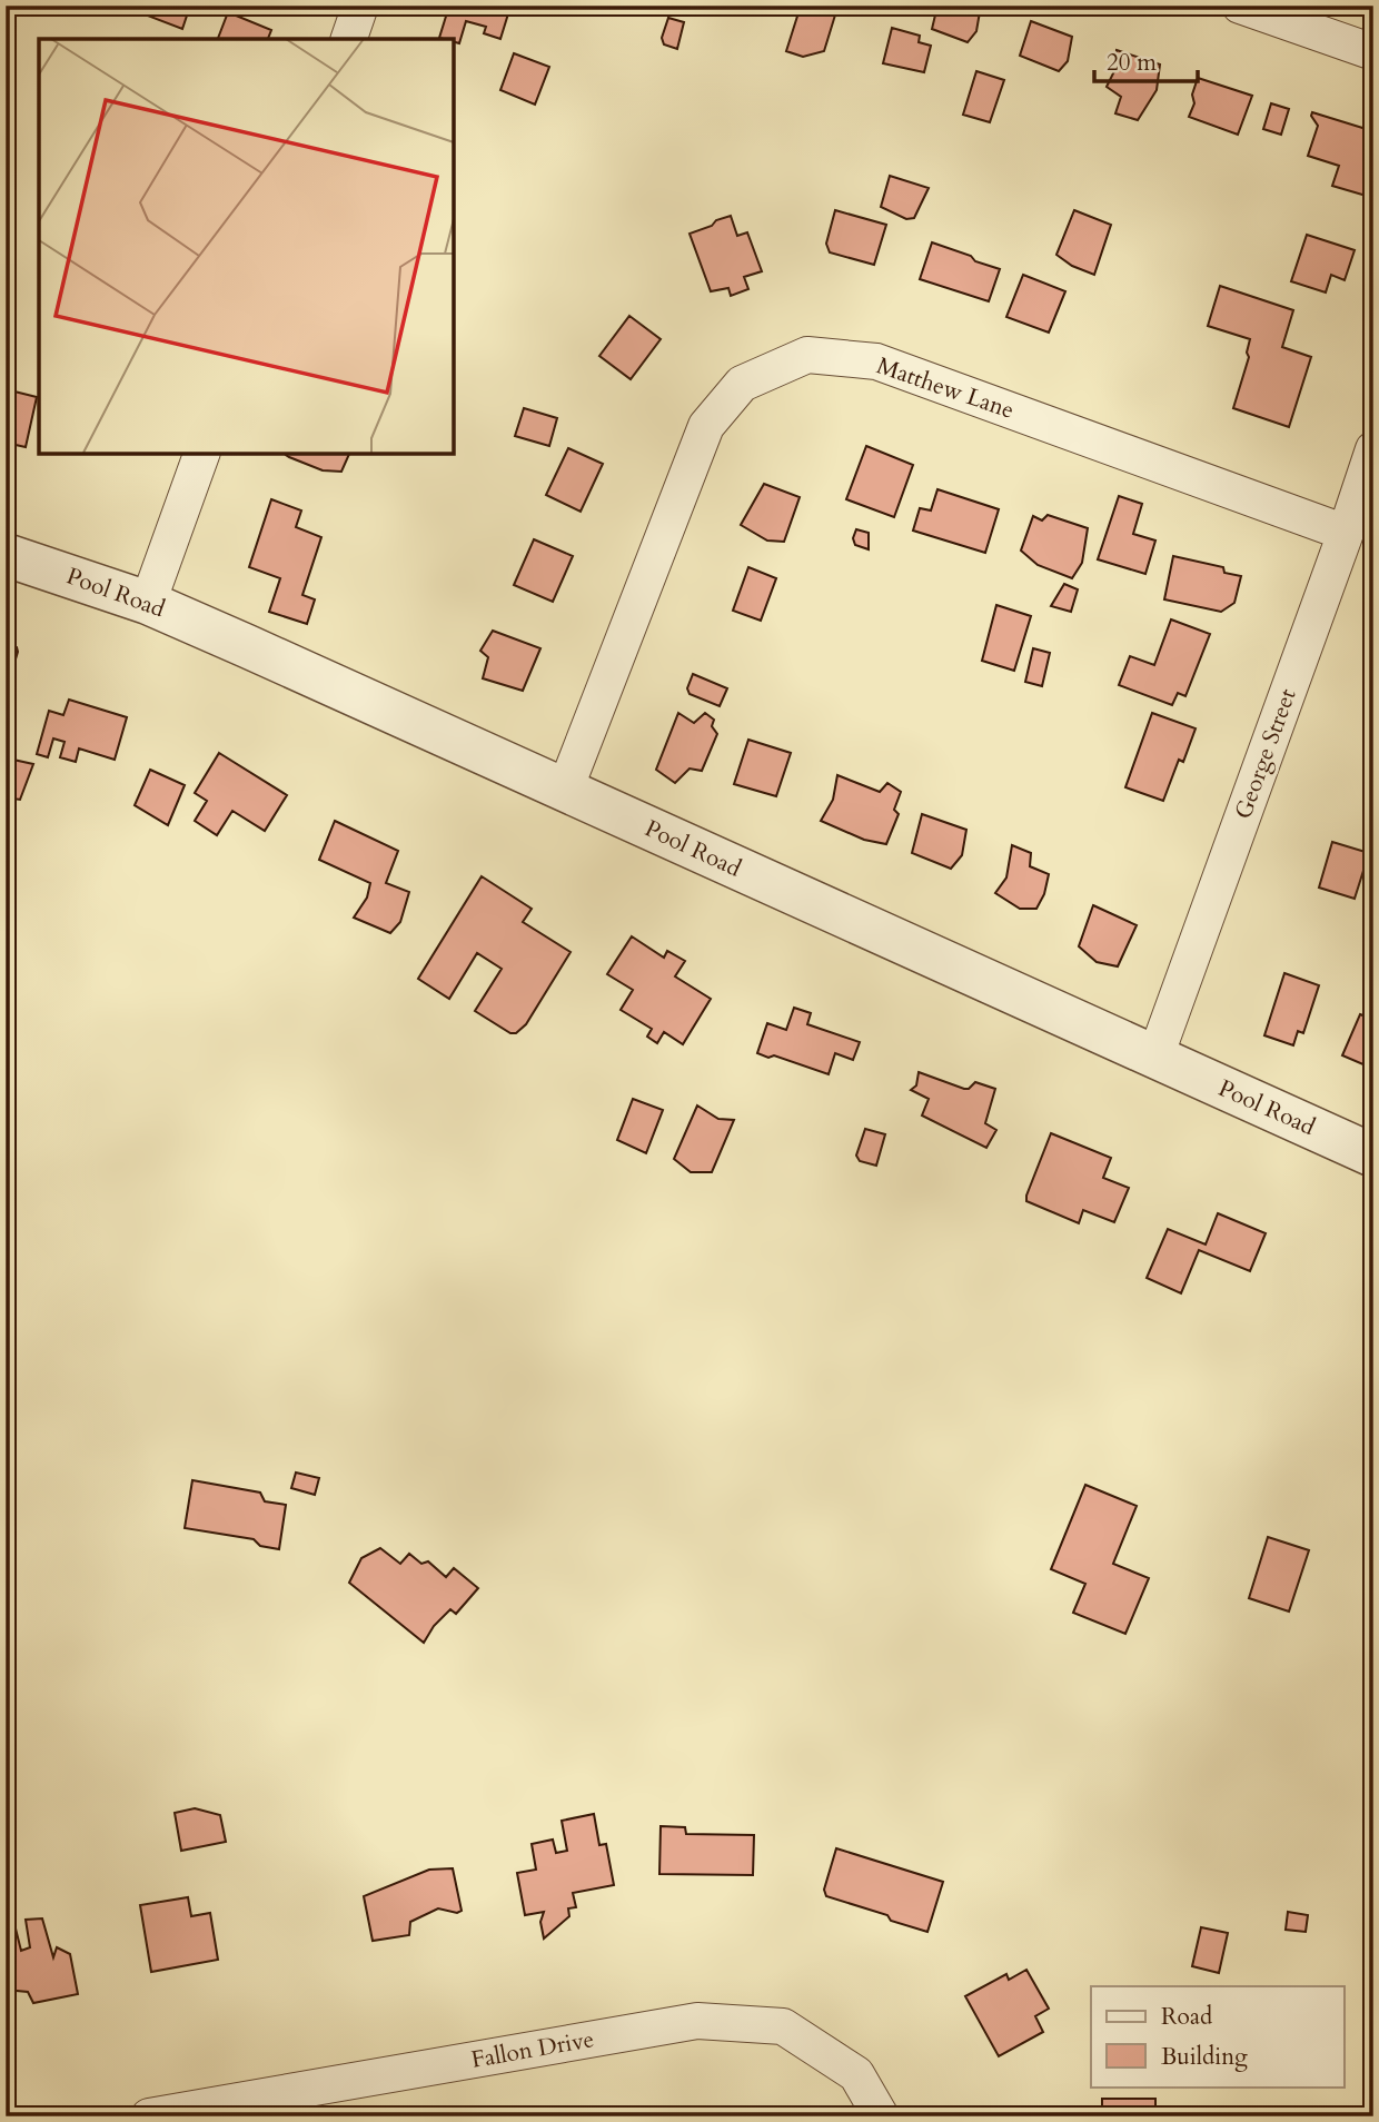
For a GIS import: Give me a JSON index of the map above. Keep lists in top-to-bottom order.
{
  "streets": {
    "street": [
      "Matthew Lane",
      "Pool Road",
      "George Street",
      "Fallon Drive"
    ]
  },
  "crossings": [
    ["Matthew Lane", "Pool Road"],
    ["Matthew Lane", "George Street"],
    ["Pool Road", "George Street"]
  ],
  "legend": ["Road", "Building"],
  "scale_bar": "20 m"
}
